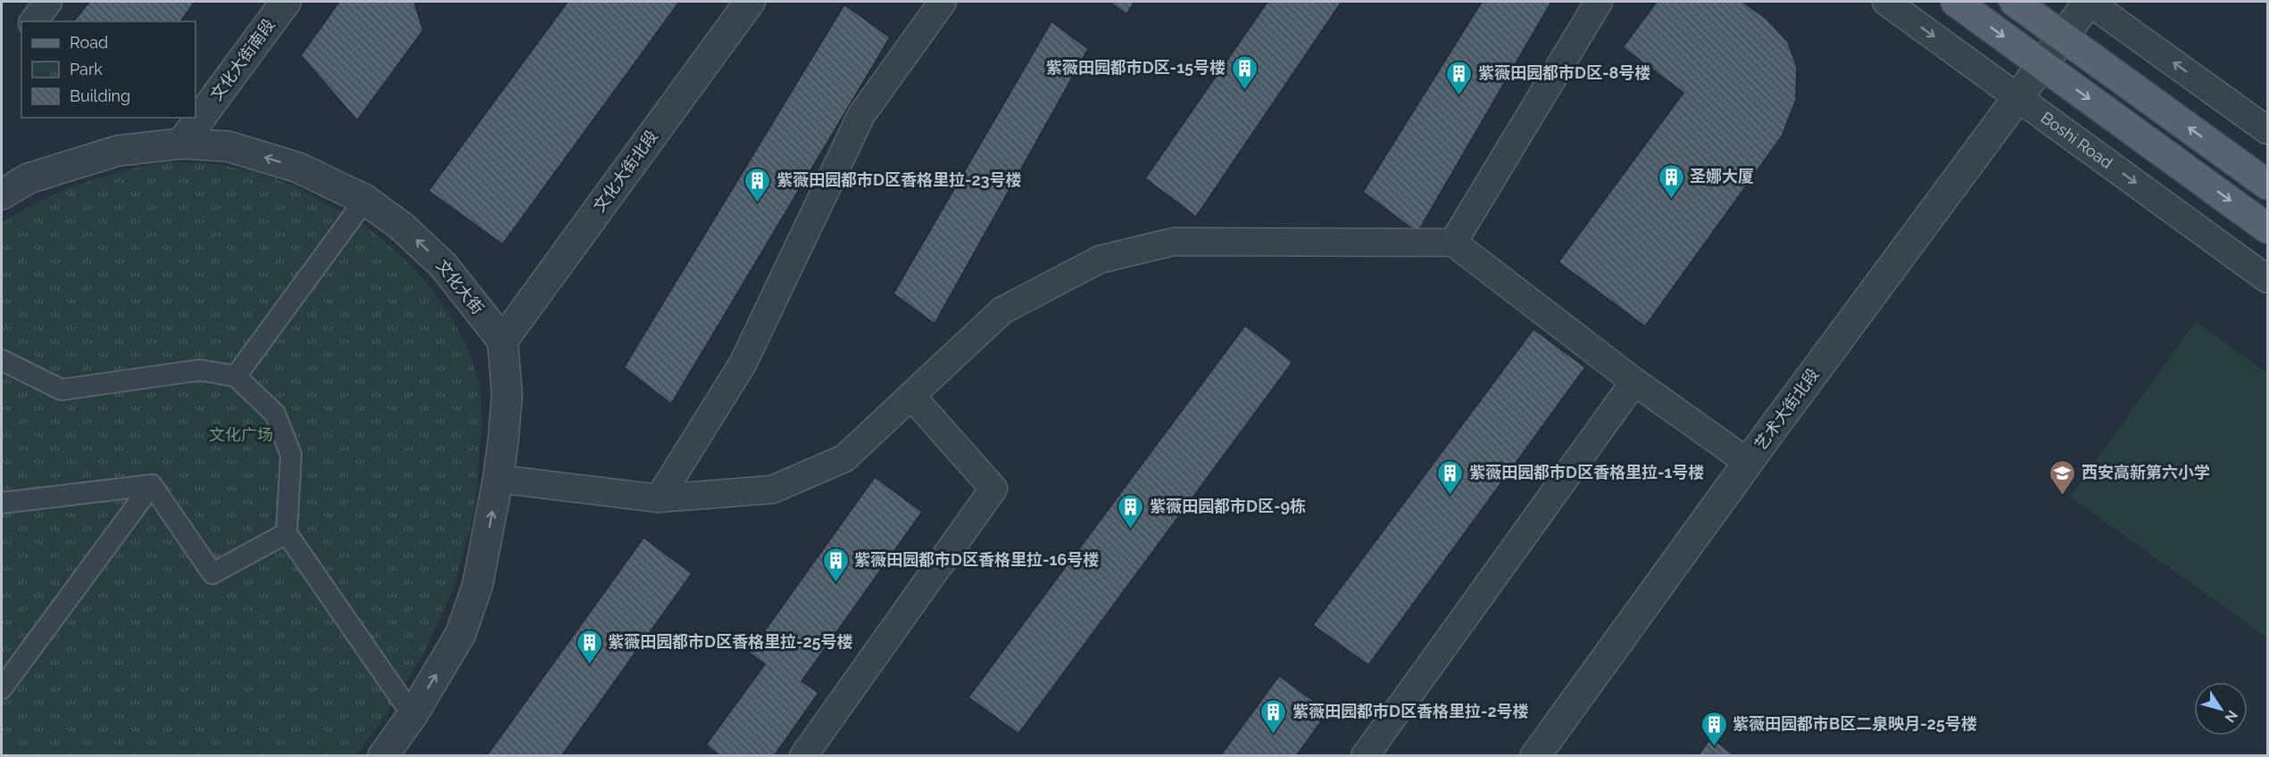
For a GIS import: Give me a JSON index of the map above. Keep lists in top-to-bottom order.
{
  "streets": {
    "street": [
      "文化大街南段",
      "Boshi Road",
      "文化大街北段",
      "文化大街",
      "艺术大街北段"
    ]
  },
  "crossings": [
    ["文化大街南段", "文化大街"],
    ["Boshi Road", "艺术大街北段"],
    ["文化大街北段", "文化大街"]
  ],
  "one_way": ["文化大街"],
  "parks": ["文化广场"],
  "places": {
    "building": [
      "紫薇田园都市D区-15号楼",
      "紫薇田园都市D区-8号楼",
      "圣娜大厦",
      "紫薇田园都市D区香格里拉-23号楼",
      "紫薇田园都市D区香格里拉-1号楼",
      "紫薇田园都市D区-9栋",
      "紫薇田园都市D区香格里拉-16号楼",
      "紫薇田园都市D区香格里拉-25号楼",
      "紫薇田园都市D区香格里拉-2号楼",
      "紫薇田园都市B区二泉映月-25号楼"
    ],
    "school or university": ["西安高新第六小学"]
  },
  "legend": ["Road", "Park", "Building"],
  "north": "bottom right"
}
